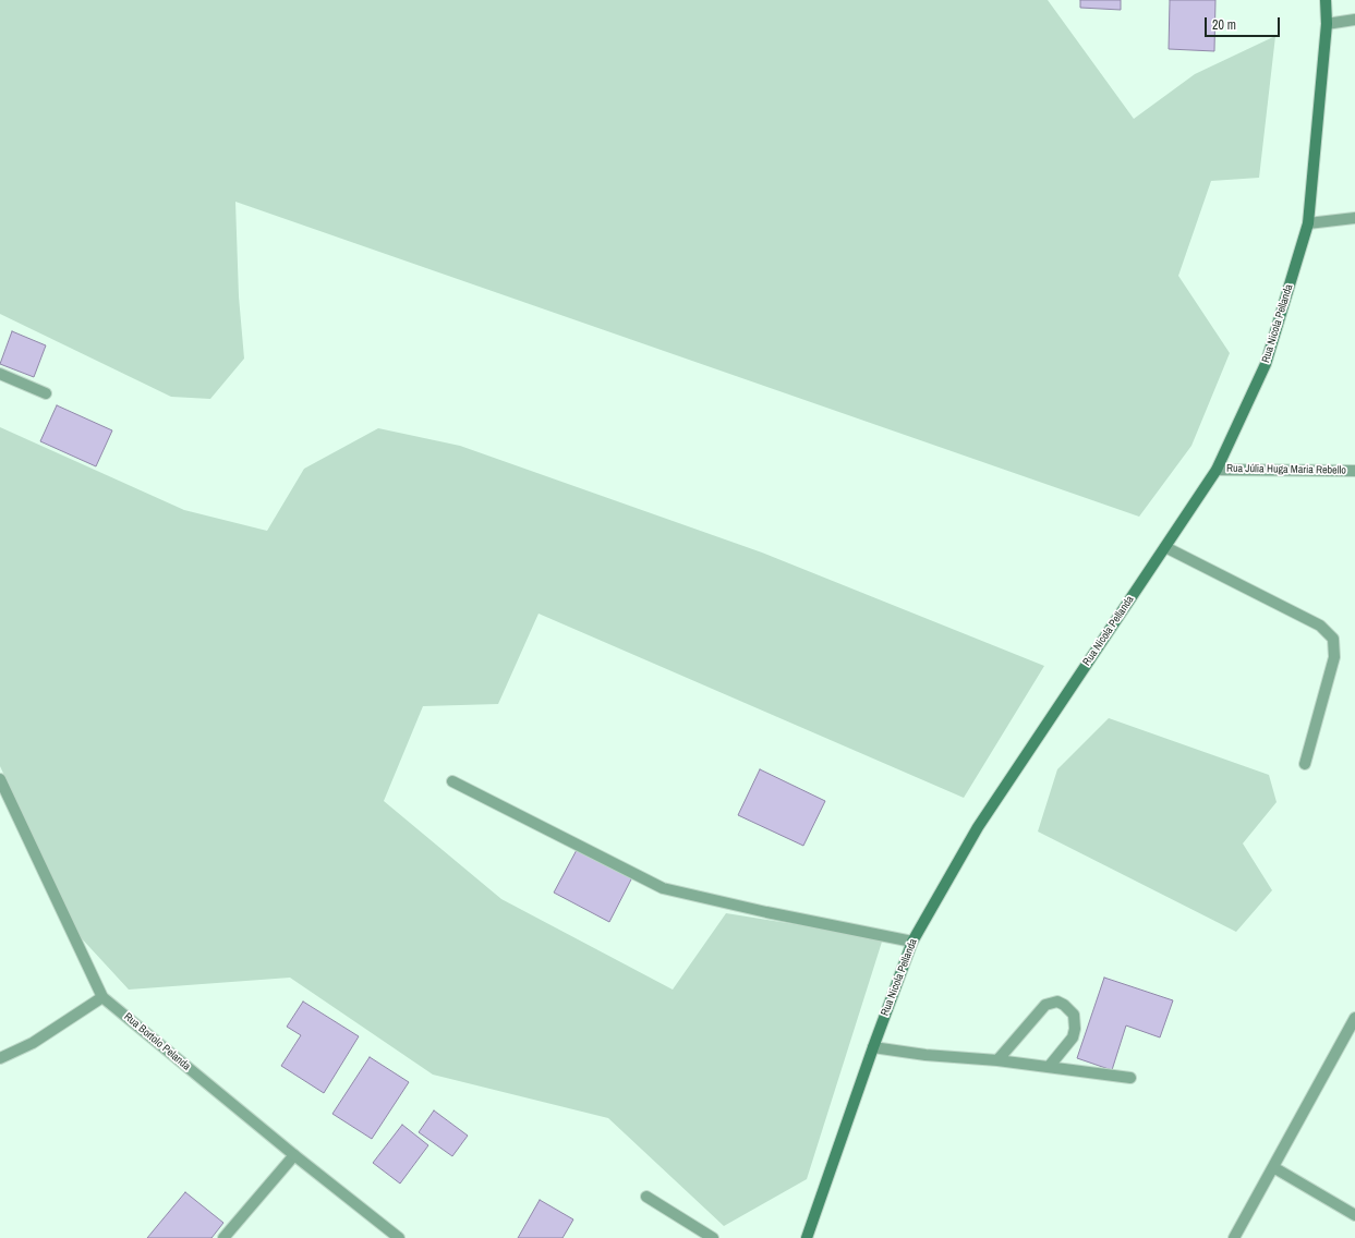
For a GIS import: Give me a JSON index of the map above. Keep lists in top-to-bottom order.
{
  "streets": {
    "main road": ["Rua Nicola Pellanda"],
    "street": ["Rua Júlia Huga Maria Rebello", "Rua Bortolo Pelanda"]
  },
  "crossings": [
    ["Rua Nicola Pellanda", "Rua Júlia Huga Maria Rebello"]
  ],
  "scale_bar": "20 m"
}
